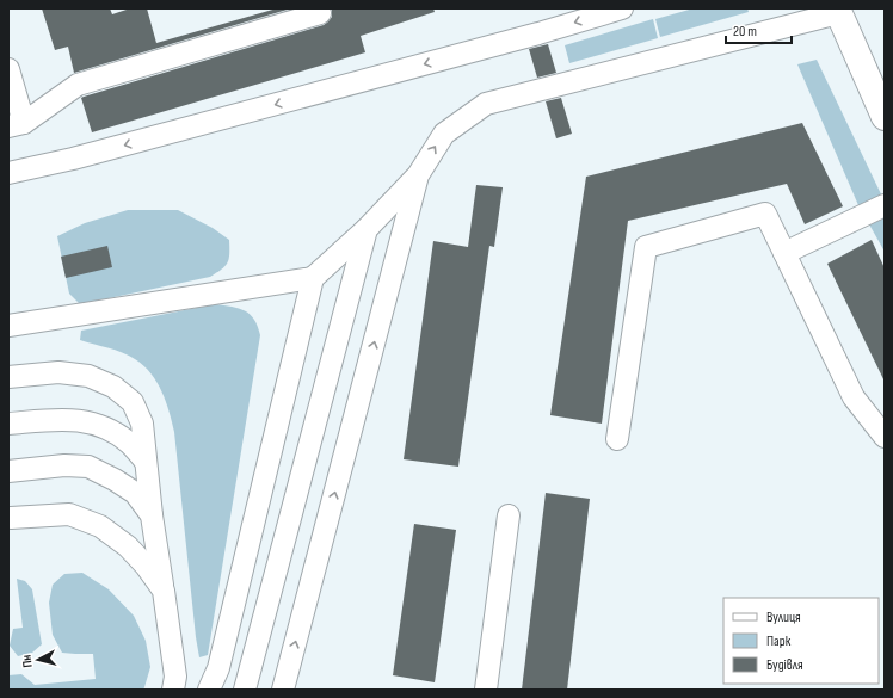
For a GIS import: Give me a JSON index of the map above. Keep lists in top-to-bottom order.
{
  "legend": ["Вулиця", "Парк", "Будівля"],
  "scale_bar": "20 m",
  "north": "left"
}
